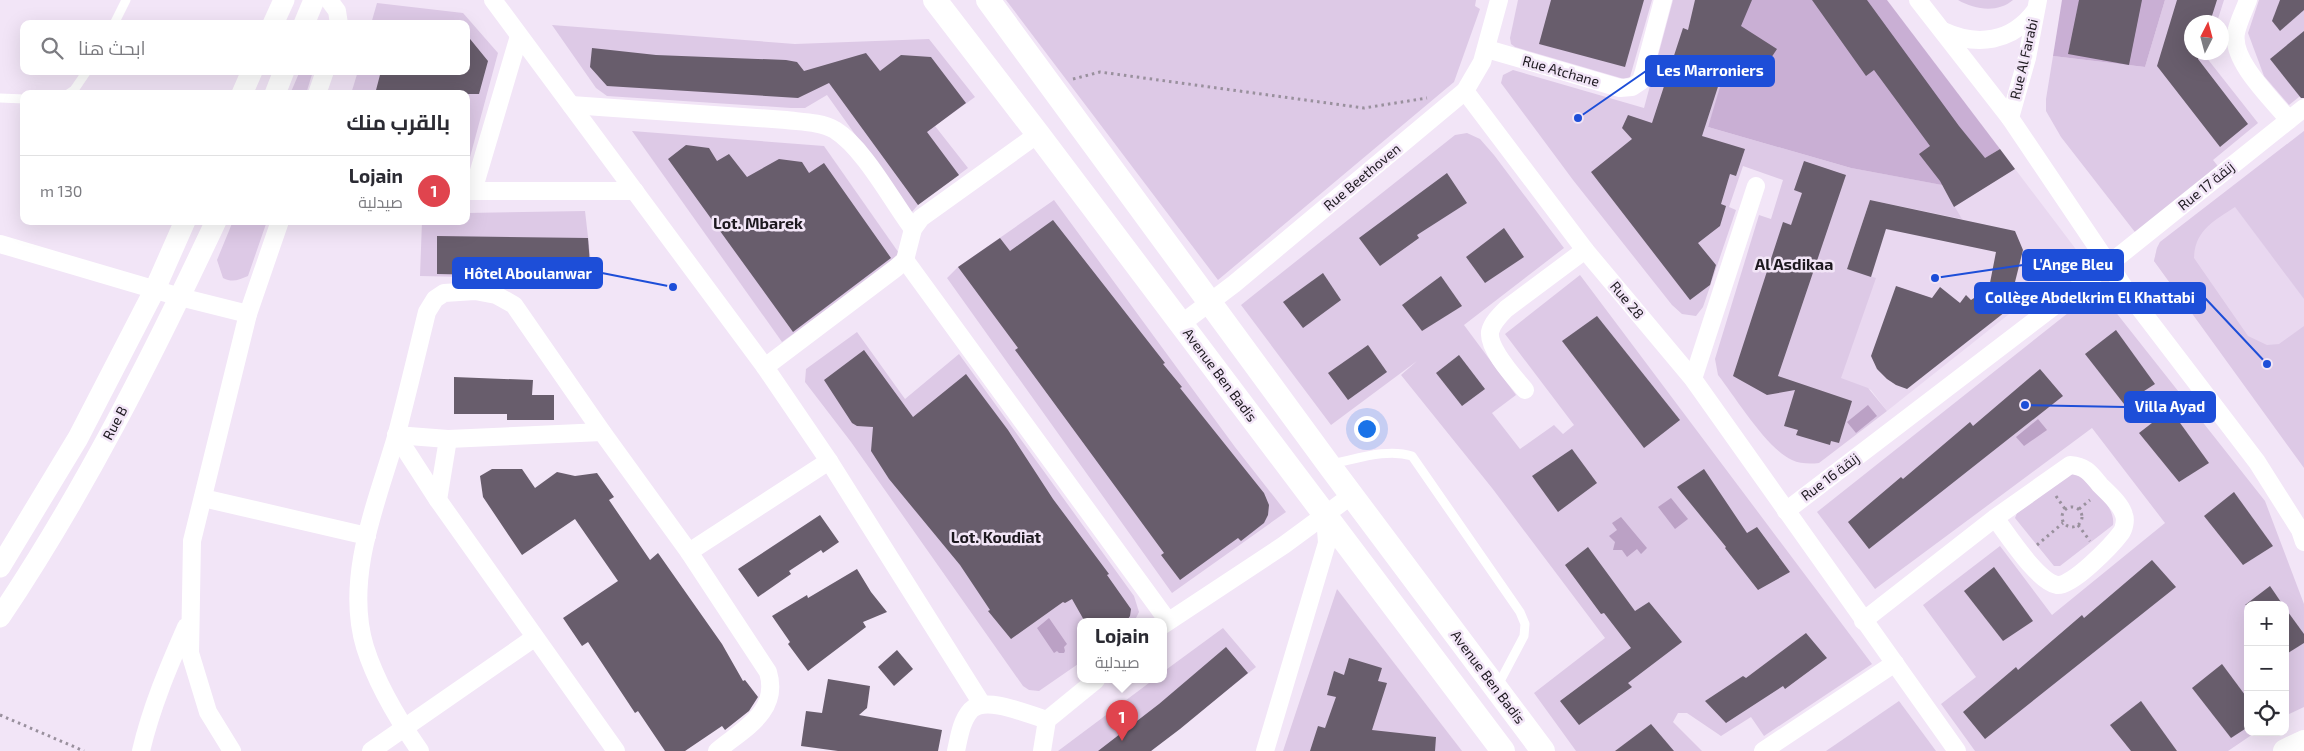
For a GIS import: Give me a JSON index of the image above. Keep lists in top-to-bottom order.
{
  "streets": {
    "main road": ["Avenue Ben Badis"],
    "street": [
      "Rue Al Farabi",
      "Rue Atchane",
      "Rue Beethoven",
      "Rue 17 زنقة",
      "Rue 28",
      "Rue B",
      "Rue 16 زنقة"
    ]
  },
  "crossings": [
    ["Rue Atchane", "Rue Beethoven"],
    ["Rue Beethoven", "Rue 28"],
    ["Rue Beethoven", "Avenue Ben Badis"],
    ["Rue 17 زنقة", "Rue 16 زنقة"],
    ["Rue 28", "Rue 16 زنقة"]
  ],
  "districts": ["Lot. Mbarek", "Al Asdikaa", "Lot. Koudiat"],
  "places": [
    "Les Marroniers",
    "L'Ange Bleu",
    "Hôtel Aboulanwar",
    "Collège Abdelkrim El Khattabi",
    "Villa Ayad"
  ],
  "north": "top",
  "page": {
    "search": "ابحث هنا",
    "heading": "بالقرب منك",
    "list": [
      {
        "mark": "1",
        "name": "Lojain",
        "note": "صيدلية",
        "value": "130 m"
      }
    ],
    "map_buttons": ["+", "−"],
    "popup": ["Lojain", "صيدلية"],
    "pins": "1"
  }
}
